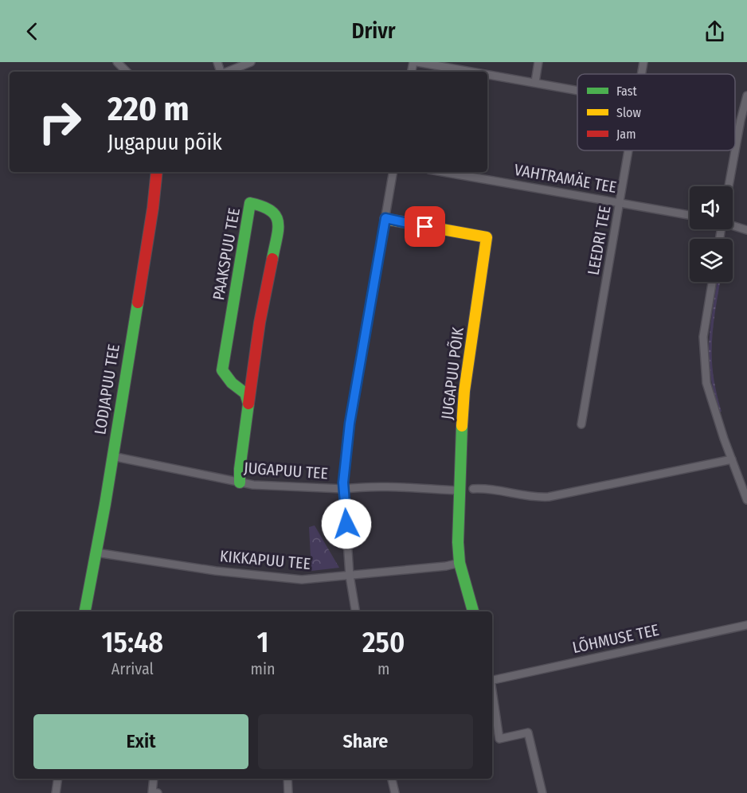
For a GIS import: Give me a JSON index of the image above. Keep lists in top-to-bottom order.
{
  "streets": {
    "street": [
      "VAHTRAMÄE TEE",
      "LEEDRI TEE",
      "PAAKSPUU TEE",
      "JUGAPUU PÕIK",
      "LODJAPUU TEE",
      "JUGAPUU TEE",
      "KIKKAPUU TEE",
      "LÕHMUSE TEE"
    ]
  },
  "crossings": [
    ["VAHTRAMÄE TEE", "LEEDRI TEE"],
    ["PAAKSPUU TEE", "JUGAPUU TEE"],
    ["JUGAPUU PÕIK", "JUGAPUU TEE"],
    ["JUGAPUU PÕIK", "KIKKAPUU TEE"],
    ["LODJAPUU TEE", "JUGAPUU TEE"],
    ["LODJAPUU TEE", "KIKKAPUU TEE"]
  ],
  "legend": ["Fast", "Slow", "Jam"],
  "page": {
    "header": "Drivr",
    "turn": ["220 m", "Jugapuu põik"],
    "eta": [
      "15:48",
      "Arrival",
      "1",
      "min",
      "250",
      "m"
    ],
    "buttons": ["Exit", "Share"]
  }
}
